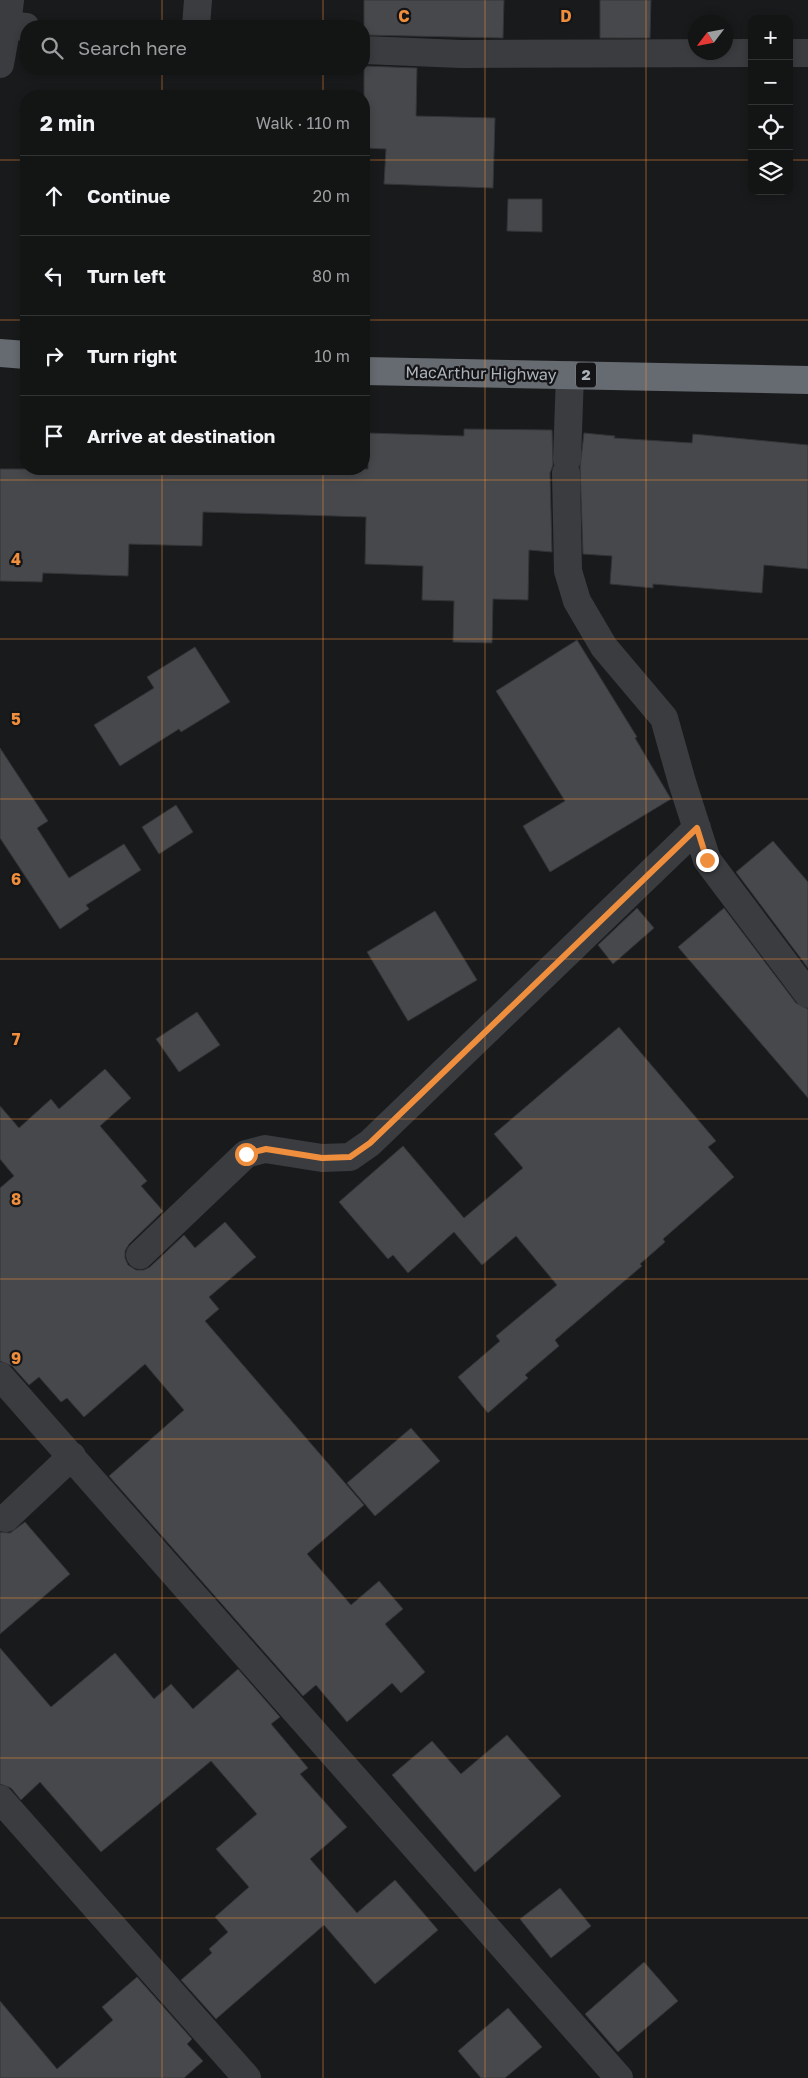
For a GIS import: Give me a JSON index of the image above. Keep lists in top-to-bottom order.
{
  "streets": {
    "highway": ["MacArthur Highway", "2"]
  },
  "north": "bottom left",
  "page": {
    "map_buttons": ["+", "−"],
    "search": "Search here",
    "heading": ["2 min", "Walk · 110 m"],
    "list": [
      ["Continue", "20 m"],
      ["Turn left", "80 m"],
      ["Turn right", "10 m"],
      "Arrive at destination"
    ]
  },
  "grid": {
    "columns": ["C", "D"],
    "rows": [
      "4",
      "5",
      "6",
      "7",
      "8",
      "9"
    ]
  }
}
